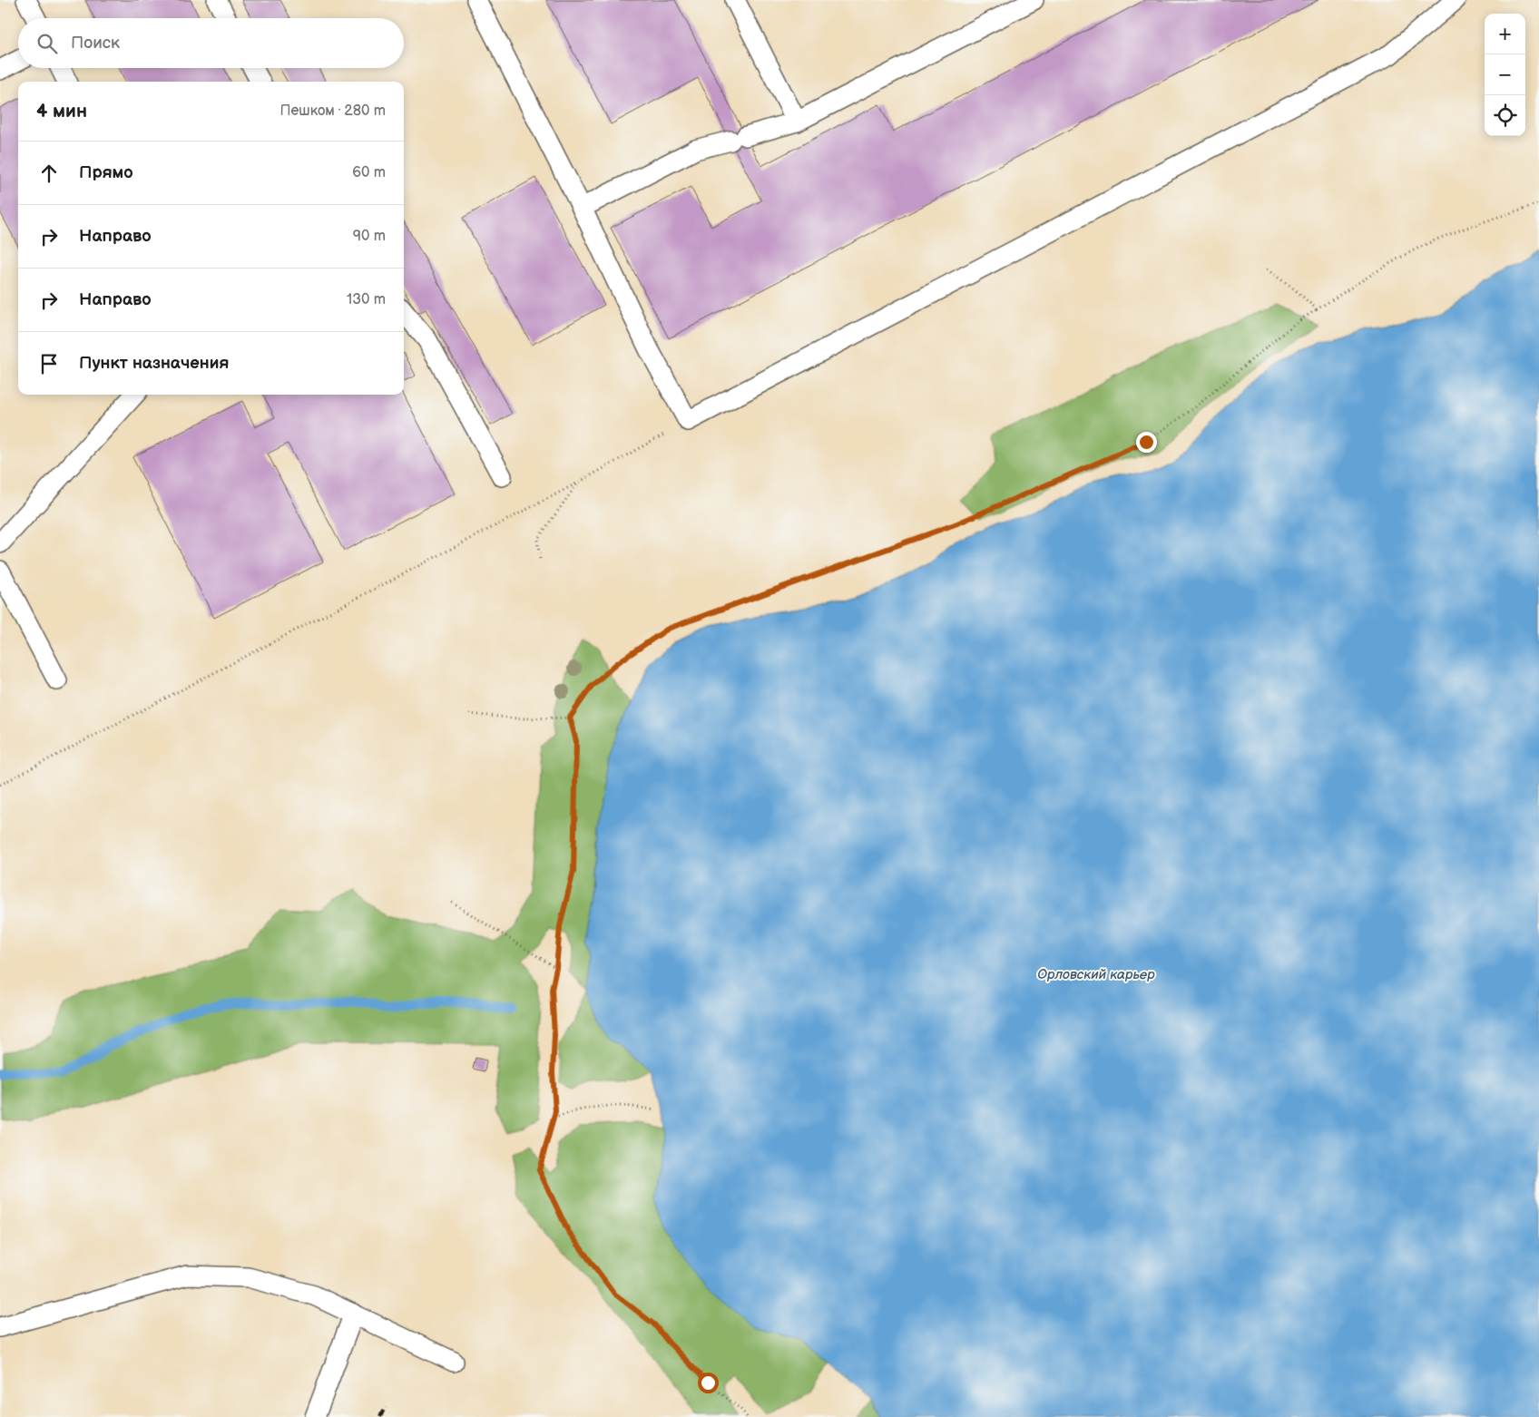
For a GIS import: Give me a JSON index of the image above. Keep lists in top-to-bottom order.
{
  "water": ["Орловский карьер"],
  "page": {
    "map_buttons": ["+", "−"],
    "search": "Поиск",
    "heading": ["4 мин", "Пешком · 280 m"],
    "list": [
      ["Прямо", "60 m"],
      ["Направо", "90 m"],
      ["Направо", "130 m"],
      "Пункт назначения"
    ]
  }
}
